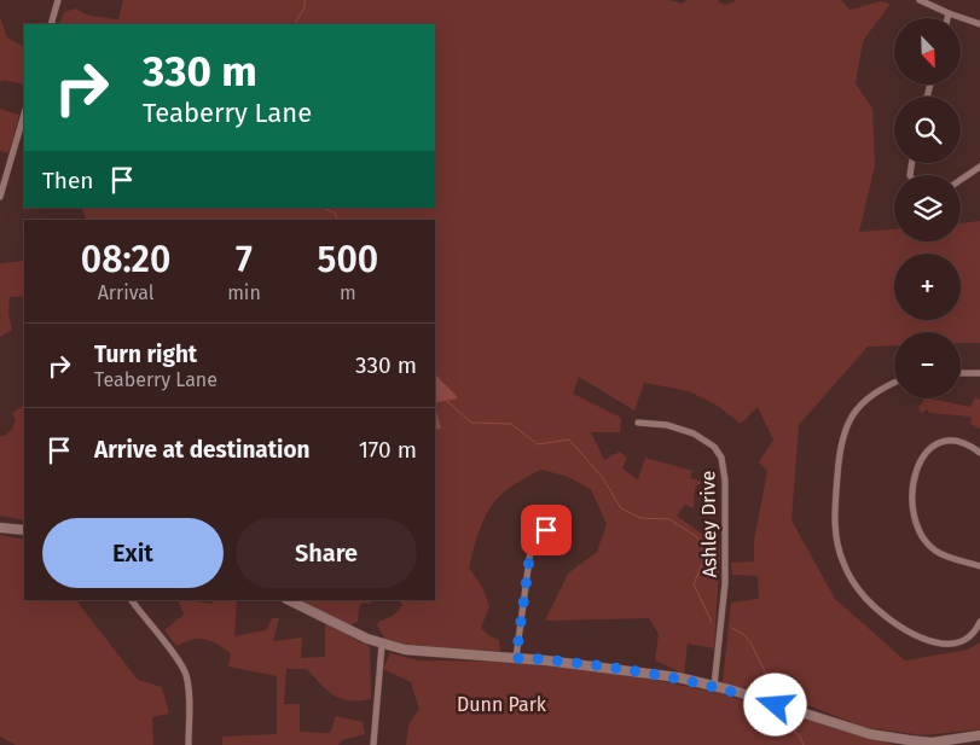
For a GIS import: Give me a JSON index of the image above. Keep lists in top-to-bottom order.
{
  "streets": {
    "street": ["Ashley Drive"]
  },
  "parks": ["Dunn Park"],
  "north": "bottom right",
  "page": {
    "map_buttons": ["+", "−"],
    "turn": ["330 m", "Teaberry Lane"],
    "then": "Then",
    "eta": [
      "08:20",
      "Arrival",
      "7",
      "min",
      "500",
      "m"
    ],
    "list": [
      {
        "name": "Turn right",
        "note": "Teaberry Lane",
        "value": "330 m"
      },
      {
        "name": "Arrive at destination",
        "value": "170 m"
      }
    ],
    "buttons": ["Exit", "Share"]
  }
}
